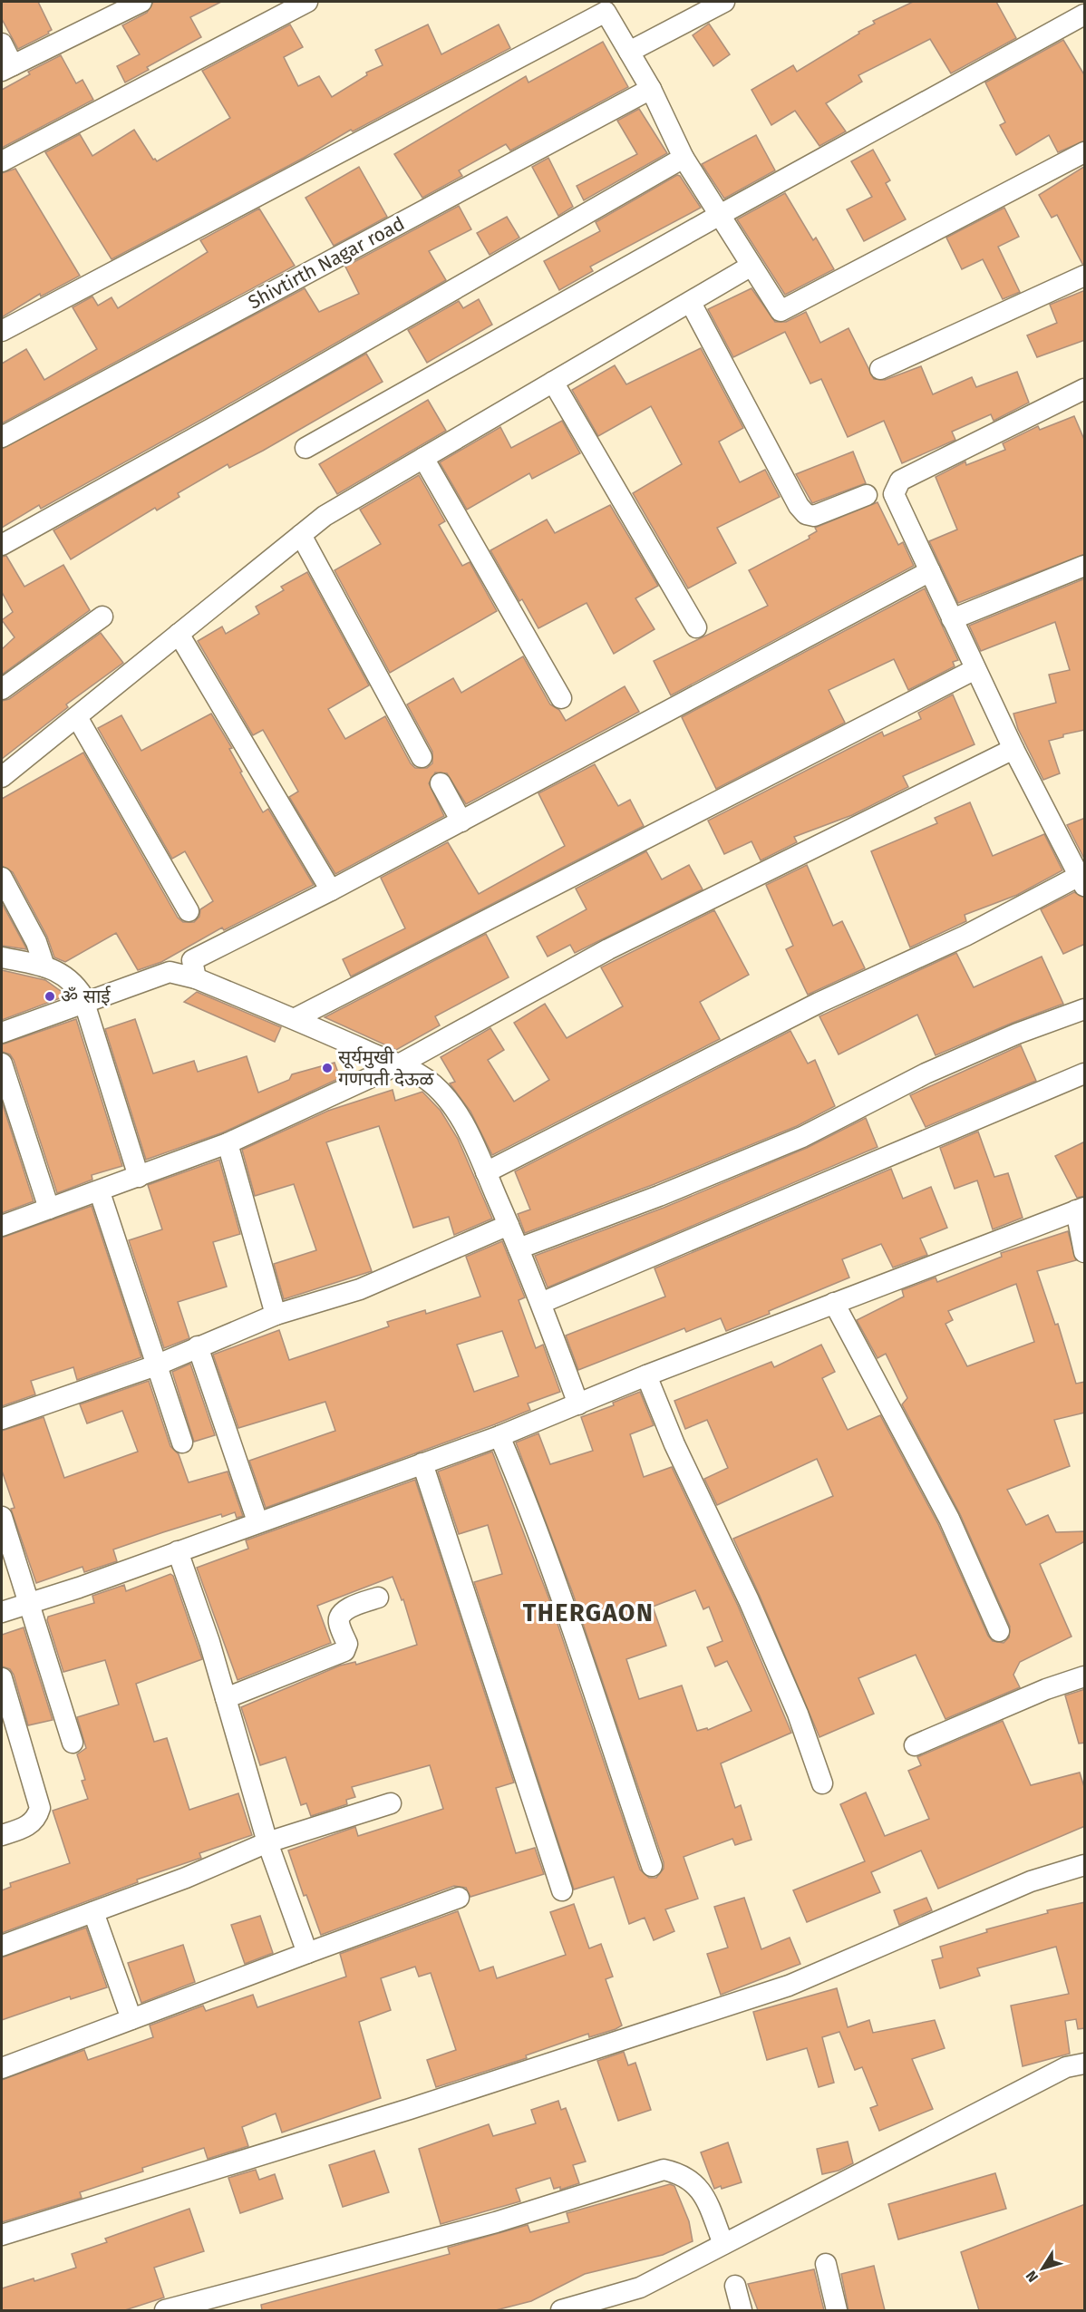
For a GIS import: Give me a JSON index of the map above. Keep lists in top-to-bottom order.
{
  "streets": {
    "street": ["Shivtirth Nagar road"]
  },
  "districts": ["THERGAON"],
  "places": ["ॐ साई", "सूर्यमुखी गणपती देऊळ"],
  "north": "bottom left"
}
